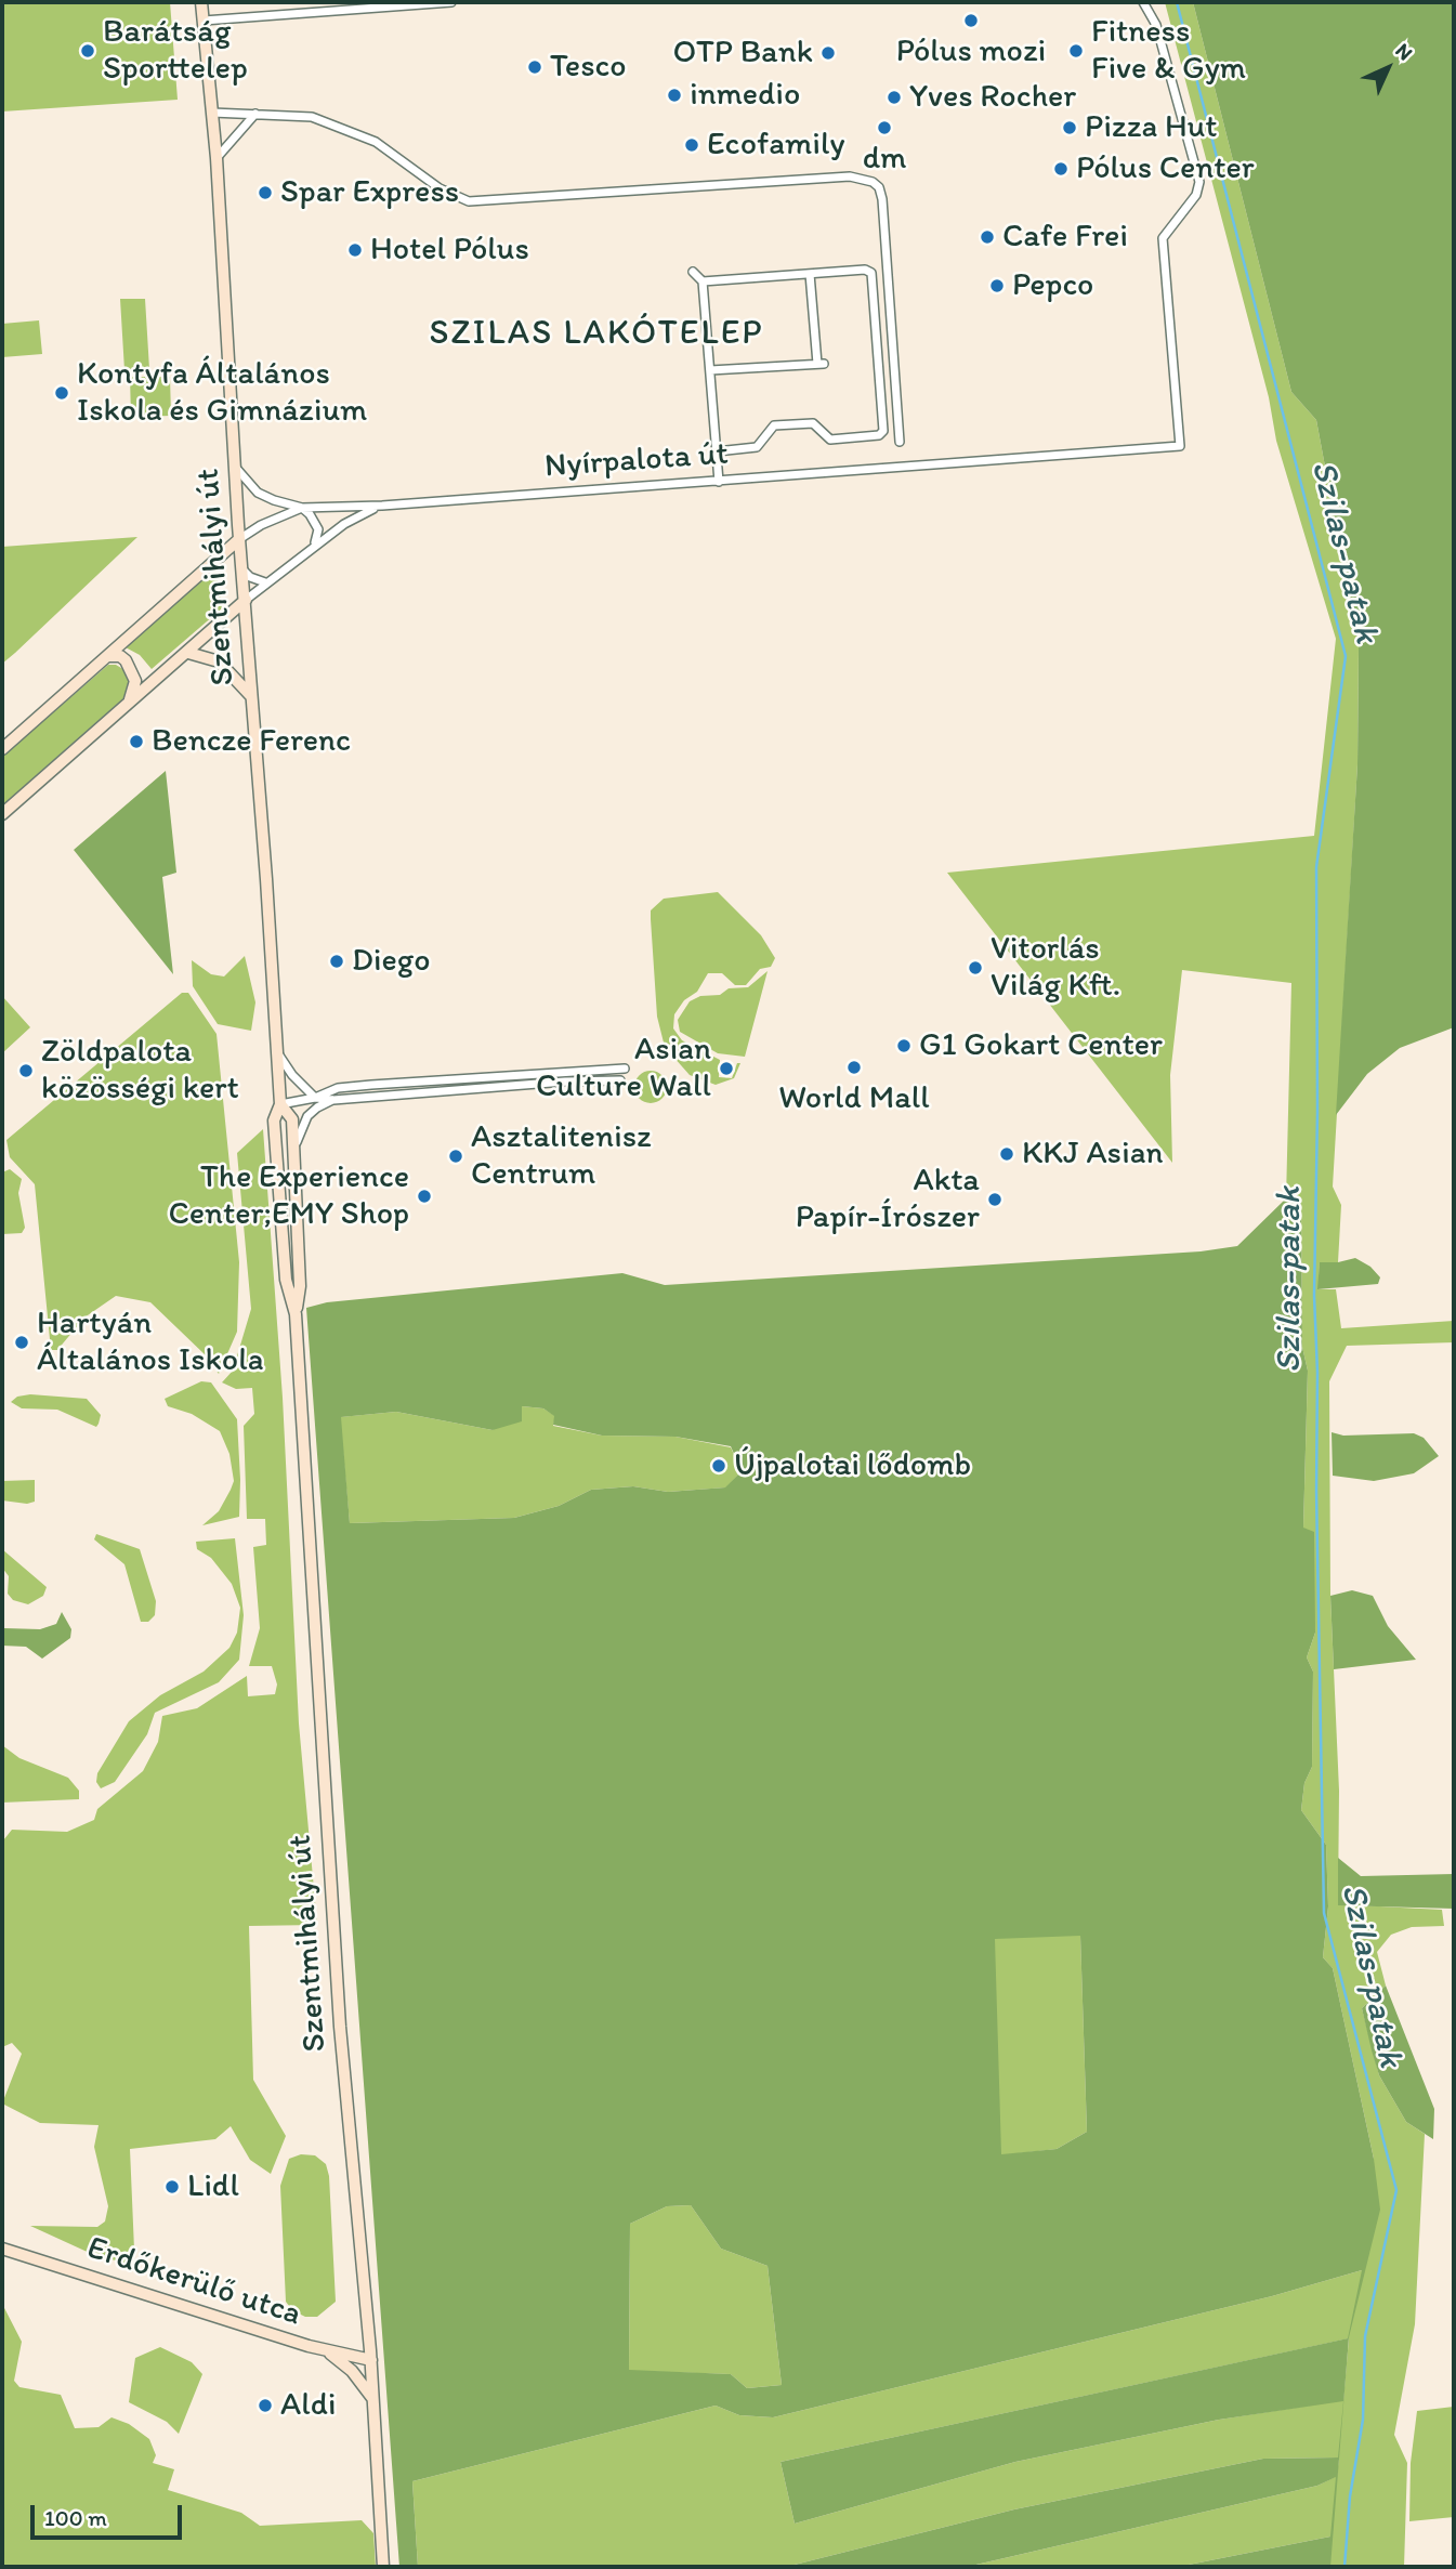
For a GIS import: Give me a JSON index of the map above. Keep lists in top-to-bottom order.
{
  "streets": {
    "main road": ["Nyírpalota út", "Szentmihályi út", "Erdőkerülő utca"]
  },
  "crossings": [
    ["Nyírpalota út", "Szentmihályi út"],
    ["Szentmihályi út", "Erdőkerülő utca"]
  ],
  "districts": ["SZILAS LAKÓTELEP"],
  "water": ["Szilas-patak"],
  "places": [
    "Pólus mozi",
    "Barátság Sporttelep",
    "Fitness Five & Gym",
    "OTP Bank",
    "Tesco",
    "inmedio",
    "Yves Rocher",
    "dm",
    "Pizza Hut",
    "Ecofamily",
    "Pólus Center",
    "Spar Express",
    "Cafe Frei",
    "Hotel Pólus",
    "Pepco",
    "Kontyfa Általános Iskola és Gimnázium",
    "Bencze Ferenc",
    "Diego",
    "Vitorlás Világ Kft.",
    "G1 Gokart Center",
    "World Mall",
    "Asian Culture Wall",
    "Zöldpalota közösségi kert",
    "KKJ Asian",
    "Asztalitenisz Centrum",
    "The Experience Center;EMY Shop",
    "Akta Papír-Írószer",
    "Hartyán Általános Iskola",
    "Újpalotai lődomb",
    "Lidl",
    "Aldi"
  ],
  "scale_bar": "100 m",
  "north": "top right"
}
